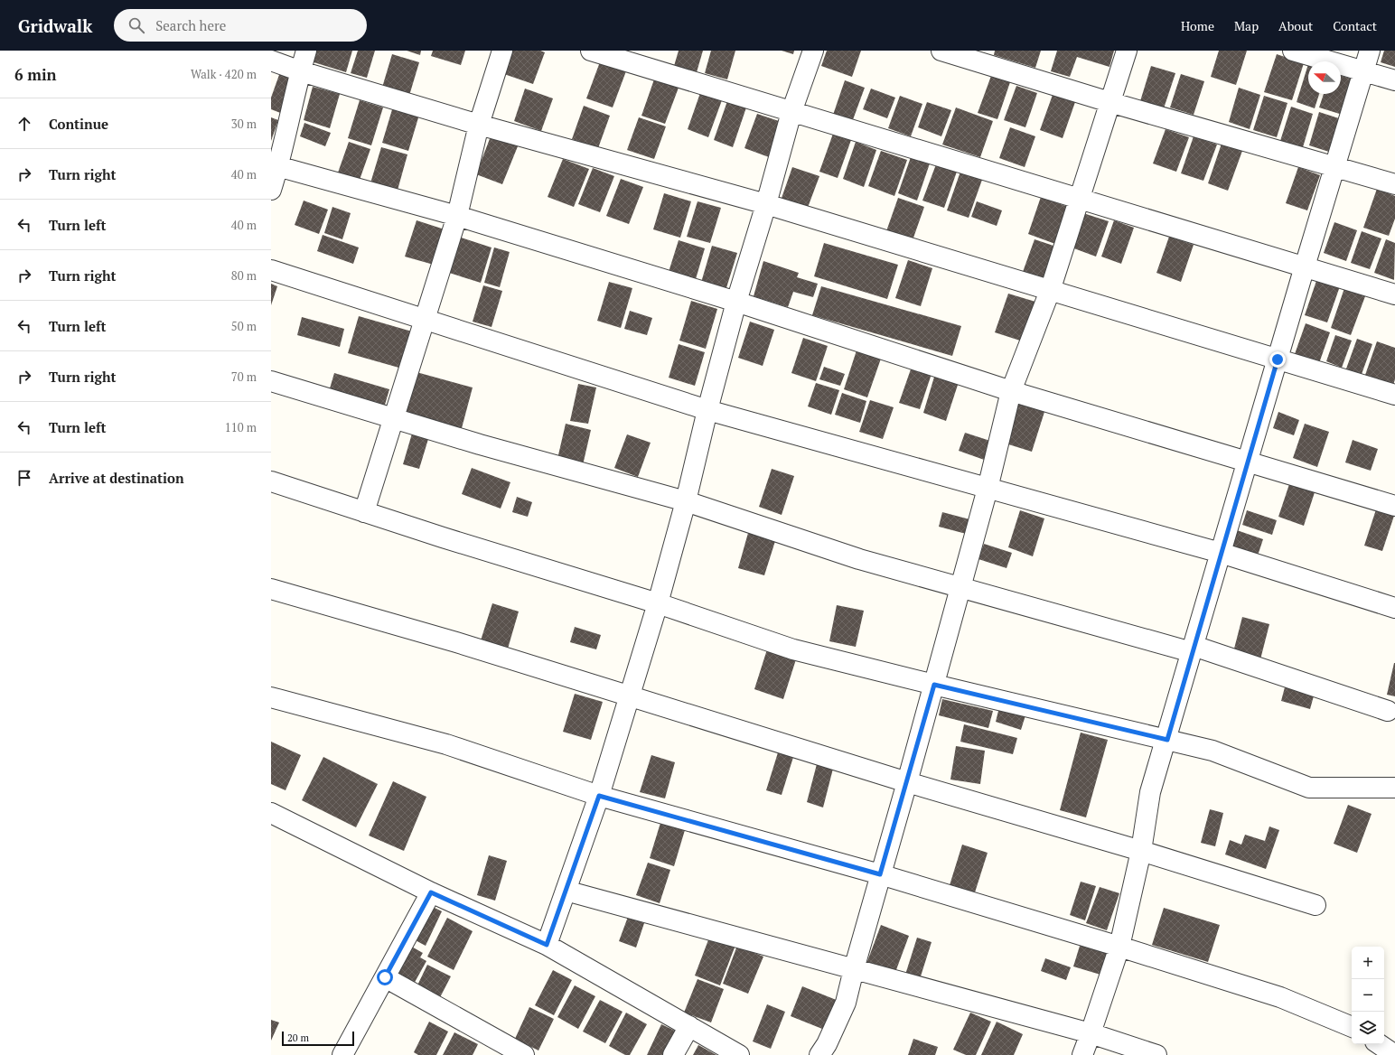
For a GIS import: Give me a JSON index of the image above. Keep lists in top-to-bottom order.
{
  "scale_bar": "20 m",
  "north": "left",
  "page": {
    "header": "Gridwalk",
    "search": "Search here",
    "nav": [
      "Home",
      "Map",
      "About",
      "Contact"
    ],
    "heading": ["6 min", "Walk · 420 m"],
    "list": [
      ["Continue", "30 m"],
      ["Turn right", "40 m"],
      ["Turn left", "40 m"],
      ["Turn right", "80 m"],
      ["Turn left", "50 m"],
      ["Turn right", "70 m"],
      ["Turn left", "110 m"],
      "Arrive at destination"
    ],
    "map_buttons": ["+", "−"],
    "scale": "20 m"
  }
}
